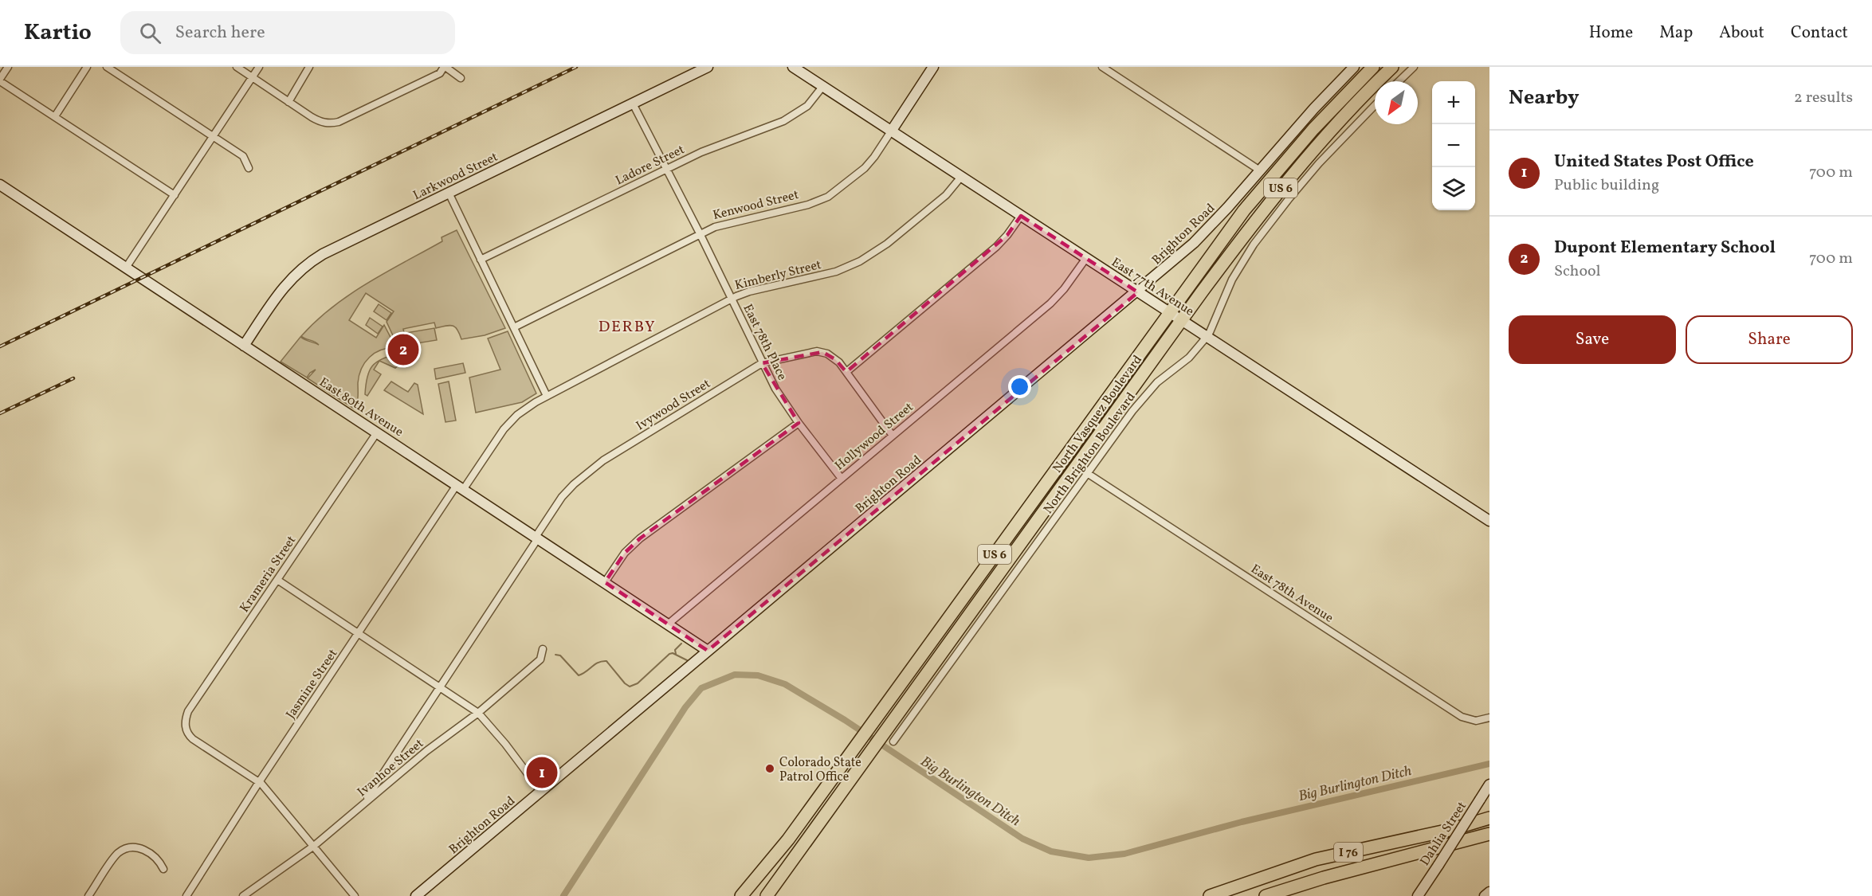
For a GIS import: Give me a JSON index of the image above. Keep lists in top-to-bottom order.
{
  "streets": {
    "highway": ["US 6", "North Vasquez Boulevard", "I 76"],
    "street": [
      "Ladore Street",
      "Larkwood Street",
      "Kenwood Street",
      "Brighton Road",
      "Kimberly Street",
      "East 77th Avenue",
      "East 78th Place",
      "Ivywood Street",
      "East 80th Avenue",
      "Hollywood Street",
      "North Brighton Boulevard",
      "Krameria Street",
      "East 78th Avenue",
      "Jasmine Street",
      "Ivanhoe Street",
      "Dahlia Street"
    ]
  },
  "crossings": [
    ["Ladore Street", "East 77th Avenue"],
    ["Ladore Street", "East 78th Place"],
    ["Larkwood Street", "East 78th Place"],
    ["Larkwood Street", "East 80th Avenue"],
    ["US 6", "North Vasquez Boulevard"],
    ["Kenwood Street", "East 77th Avenue"],
    ["Kenwood Street", "East 78th Place"],
    ["Brighton Road", "East 77th Avenue"],
    ["Brighton Road", "East 80th Avenue"],
    ["Kimberly Street", "East 77th Avenue"],
    ["Kimberly Street", "East 78th Place"],
    ["Kimberly Street", "East 80th Avenue"],
    ["Kimberly Street", "Jasmine Street"],
    ["East 77th Avenue", "North Vasquez Boulevard"],
    ["East 77th Avenue", "Hollywood Street"],
    ["East 77th Avenue", "North Brighton Boulevard"],
    ["East 78th Place", "Ivywood Street"],
    ["East 78th Place", "Hollywood Street"],
    ["Ivywood Street", "East 80th Avenue"],
    ["Ivywood Street", "Hollywood Street"],
    ["Ivywood Street", "Ivanhoe Street"],
    ["East 80th Avenue", "Hollywood Street"],
    ["East 80th Avenue", "Krameria Street"],
    ["East 80th Avenue", "Jasmine Street"],
    ["North Brighton Boulevard", "East 78th Avenue"],
    ["Krameria Street", "Jasmine Street"]
  ],
  "districts": ["DERBY"],
  "water": ["Big Burlington Ditch"],
  "places": ["Colorado State Patrol Office"],
  "north": "bottom left",
  "page": {
    "header": "Kartio",
    "search": "Search here",
    "nav": [
      "Home",
      "Map",
      "About",
      "Contact"
    ],
    "heading": ["Nearby", "2 results"],
    "map_buttons": ["+", "−"],
    "list": [
      {
        "mark": "1",
        "name": "United States Post Office",
        "note": "Public building",
        "value": "700 m"
      },
      {
        "mark": "2",
        "name": "Dupont Elementary School",
        "note": "School",
        "value": "700 m"
      }
    ],
    "buttons": ["Save", "Share"],
    "pins": ["2", "1"]
  }
}
